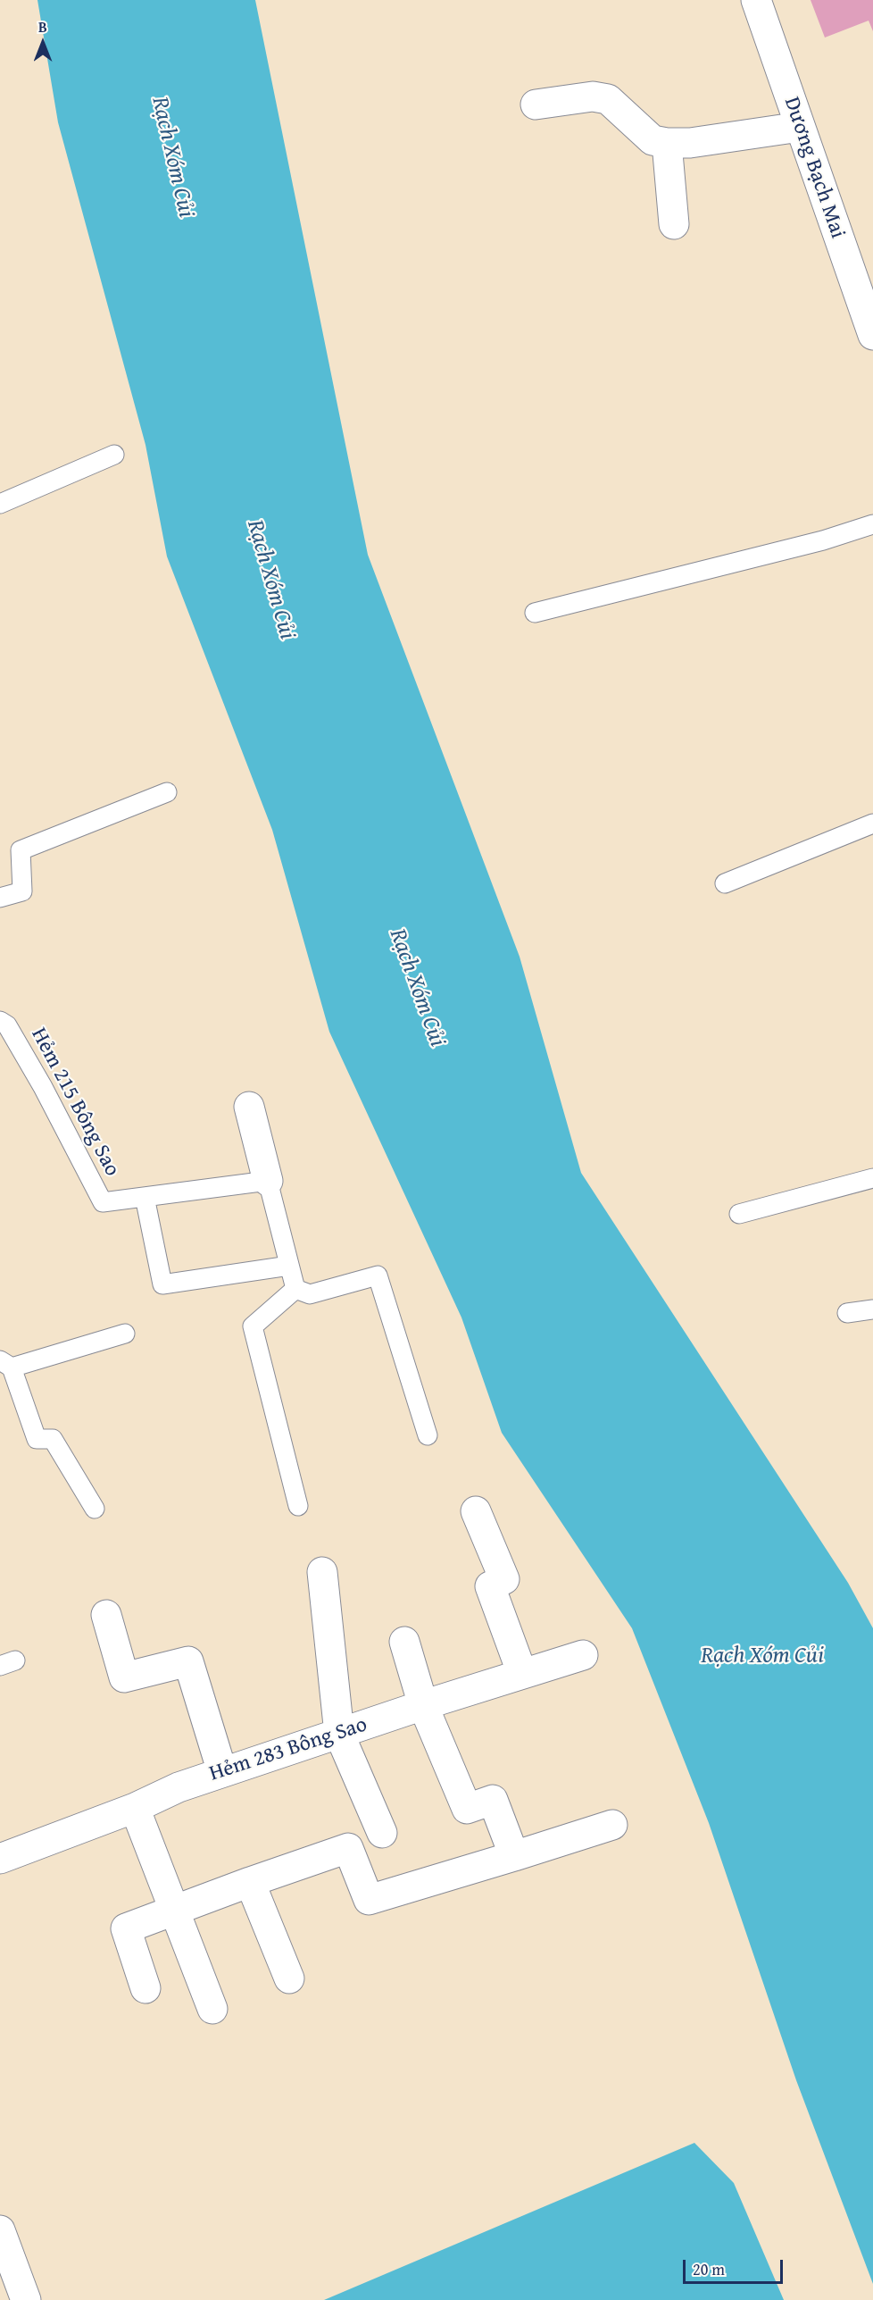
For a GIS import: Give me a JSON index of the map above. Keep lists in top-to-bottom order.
{
  "streets": {
    "street": ["Dương Bạch Mai", "Hẻm 283 Bông Sao"],
    "lane": ["Hẻm 215 Bông Sao"]
  },
  "water": ["Rạch Xóm Củi"],
  "scale_bar": "20 m",
  "north": "top"
}
